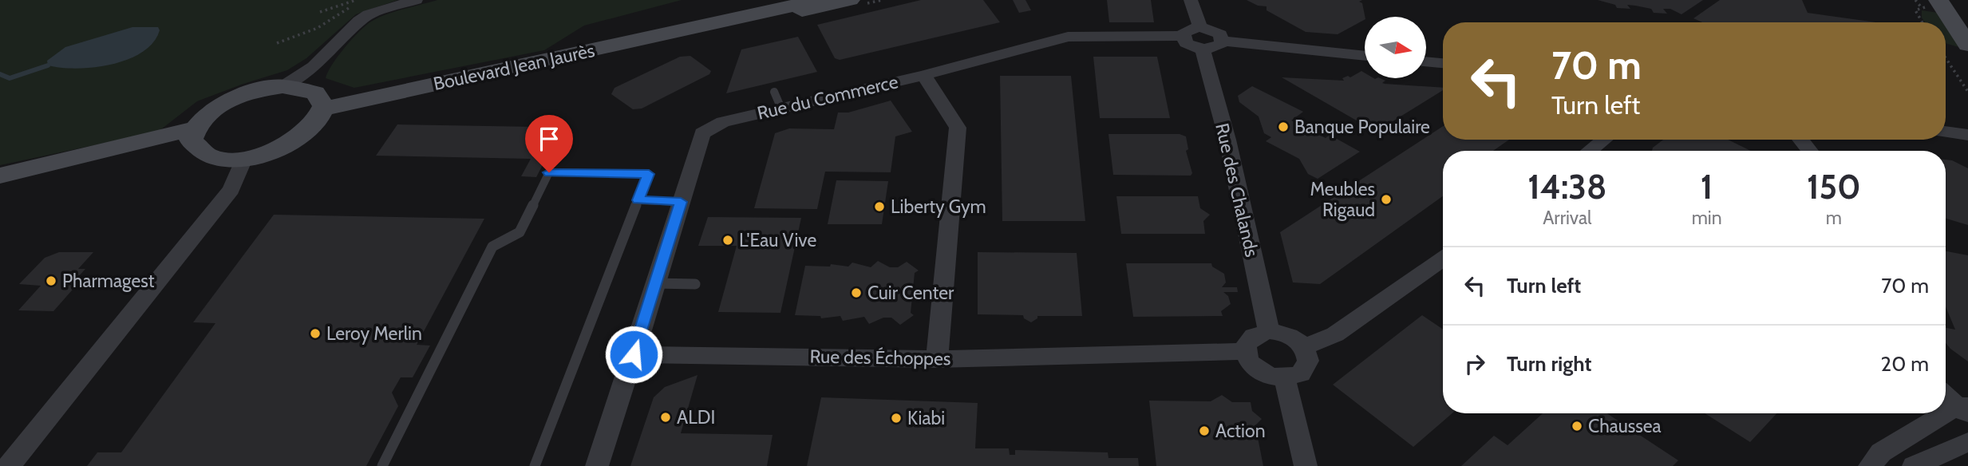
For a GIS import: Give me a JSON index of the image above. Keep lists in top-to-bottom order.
{
  "streets": {
    "street": [
      "Boulevard Jean Jaurès",
      "Rue du Commerce",
      "Rue des Chalands",
      "Rue des Échoppes"
    ]
  },
  "crossings": [
    ["Rue du Commerce", "Rue des Échoppes"],
    ["Rue des Chalands", "Rue des Échoppes"]
  ],
  "places": [
    "Banque Populaire",
    "Meubles Rigaud",
    "Liberty Gym",
    "L'Eau Vive",
    "Pharmagest",
    "Cuir Center",
    "Leroy Merlin",
    "ALDI",
    "Kiabi",
    "Chaussea",
    "Action"
  ],
  "north": "right",
  "page": {
    "turn": ["70 m", "Turn left"],
    "eta": [
      "14:38",
      "Arrival",
      "1",
      "min",
      "150",
      "m"
    ],
    "list": [
      {
        "name": "Turn left",
        "value": "70 m"
      },
      {
        "name": "Turn right",
        "value": "20 m"
      }
    ]
  }
}
